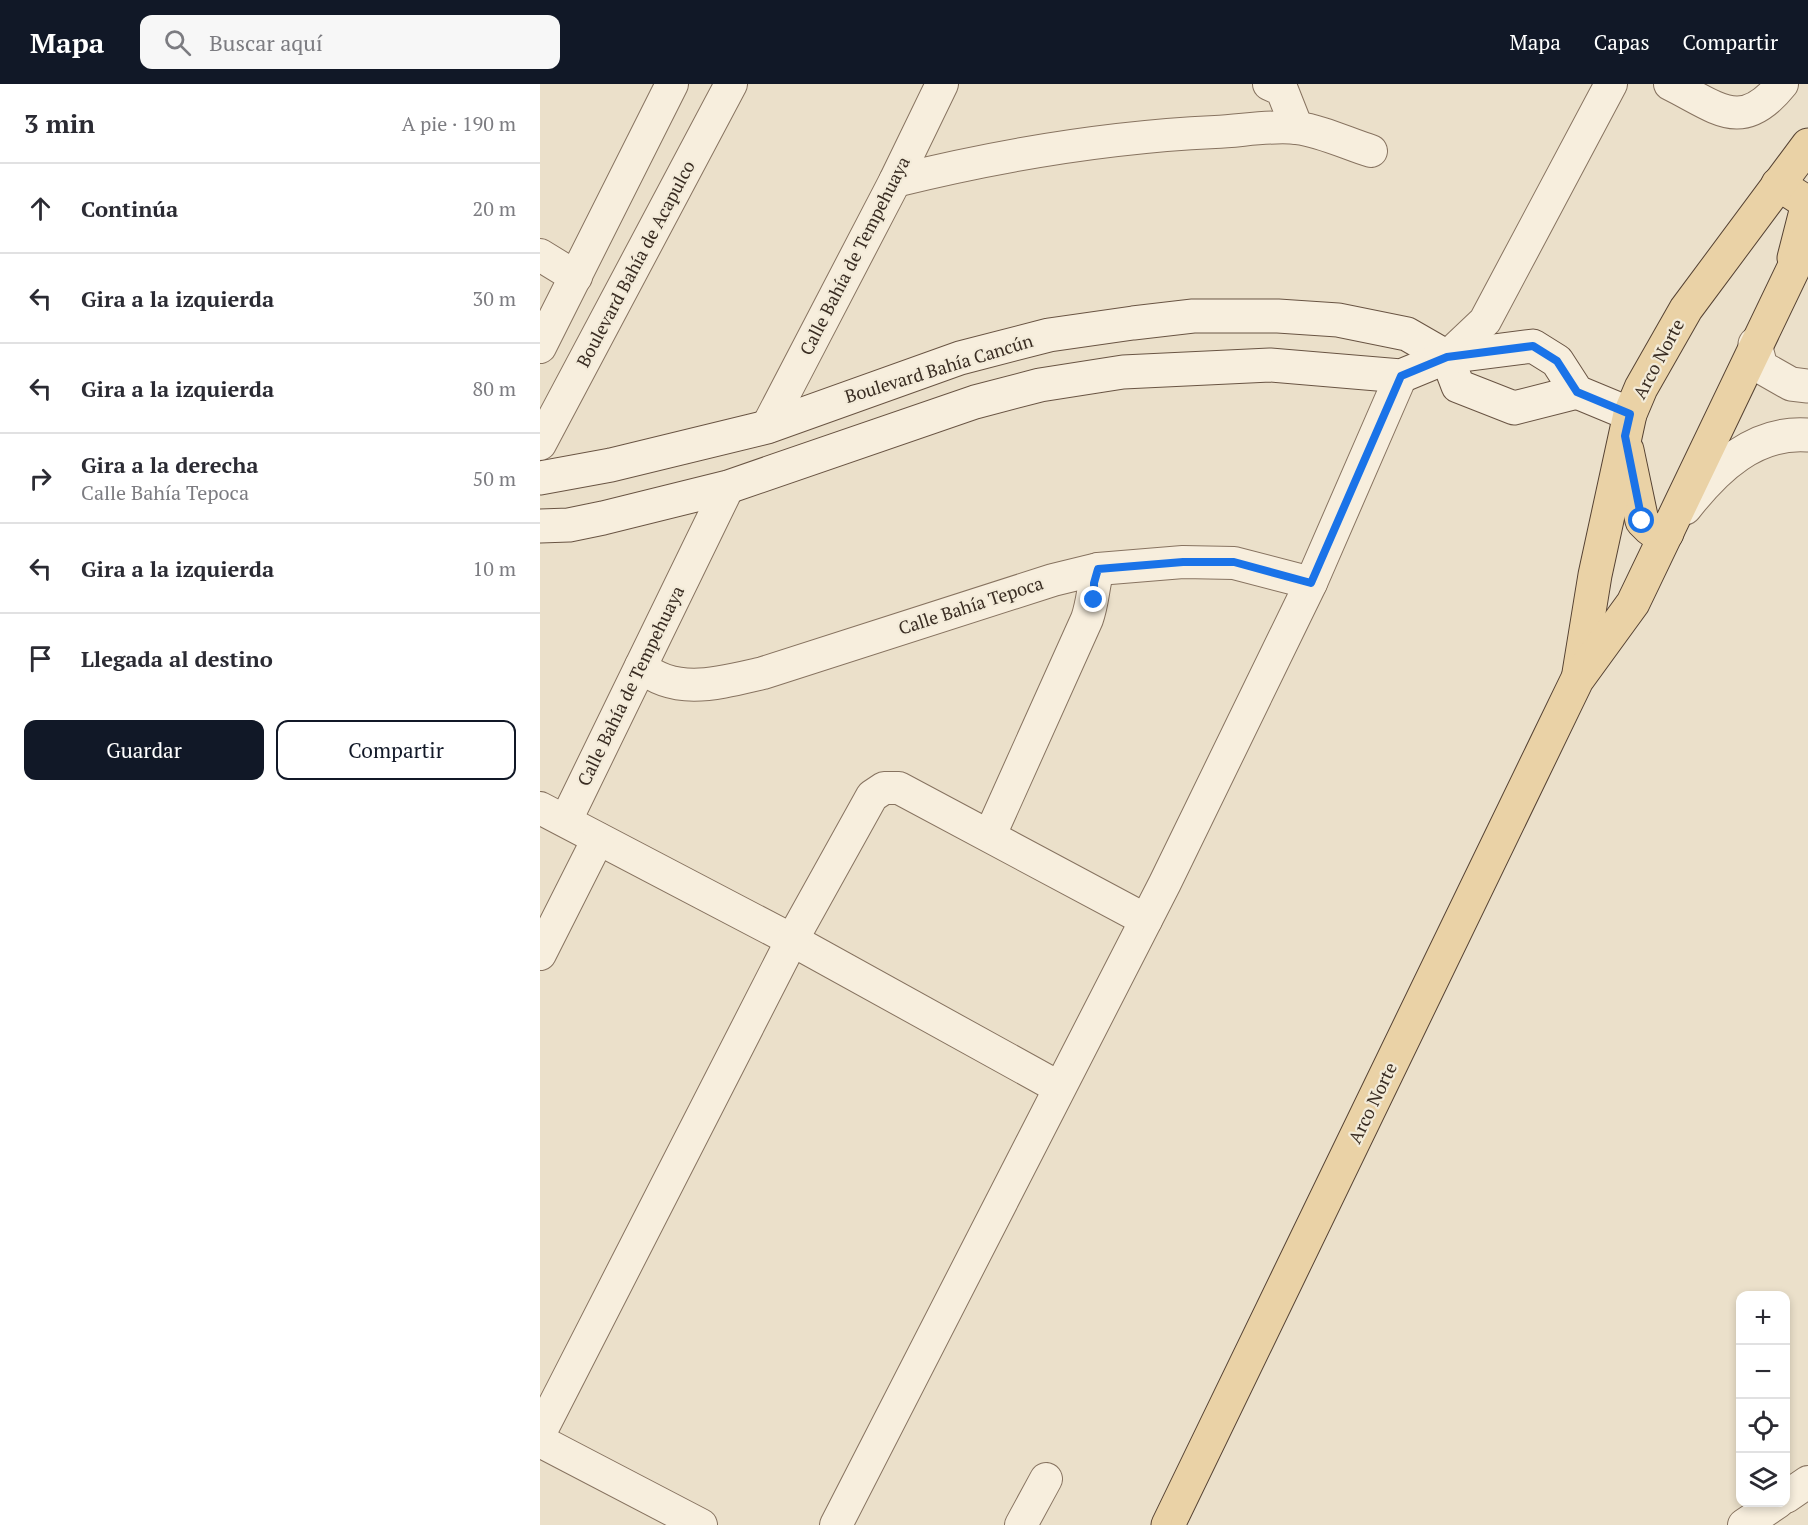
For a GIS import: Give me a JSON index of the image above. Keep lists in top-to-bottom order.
{
  "streets": {
    "main road": ["Arco Norte", "Boulevard Bahía Cancún"],
    "street": ["Calle Bahía de Tempehuaya", "Boulevard Bahía de Acapulco", "Calle Bahía Tepoca"]
  },
  "crossings": [
    ["Calle Bahía de Tempehuaya", "Boulevard Bahía Cancún"],
    ["Calle Bahía de Tempehuaya", "Calle Bahía Tepoca"]
  ],
  "page": {
    "header": "Mapa",
    "search": "Buscar aquí",
    "nav": ["Mapa", "Capas", "Compartir"],
    "heading": ["3 min", "A pie · 190 m"],
    "list": [
      ["Continúa", "20 m"],
      ["Gira a la izquierda", "30 m"],
      ["Gira a la izquierda", "80 m"],
      ["Gira a la derecha", "Calle Bahía Tepoca", "50 m"],
      ["Gira a la izquierda", "10 m"],
      "Llegada al destino"
    ],
    "buttons": ["Guardar", "Compartir"],
    "map_buttons": ["+", "−"]
  }
}
